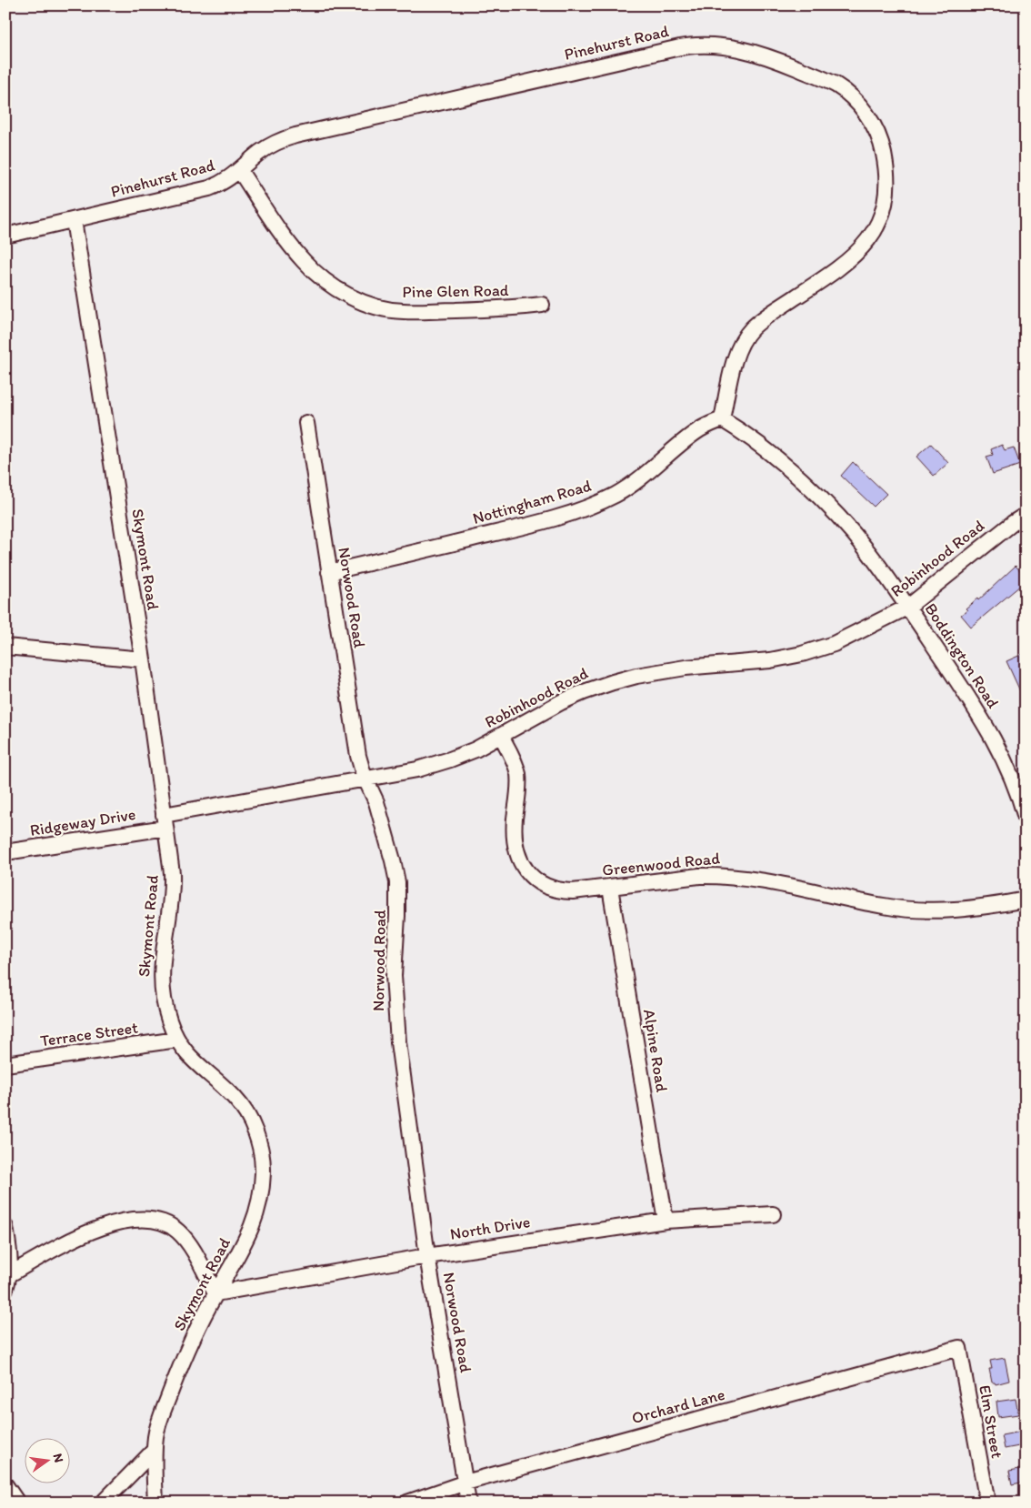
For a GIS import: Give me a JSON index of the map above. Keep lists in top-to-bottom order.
{
  "streets": {
    "street": [
      "Pinehurst Road",
      "Pine Glen Road",
      "Nottingham Road",
      "Robinhood Road",
      "Skymont Road",
      "Norwood Road",
      "Boddington Road",
      "Ridgeway Drive",
      "Greenwood Road",
      "Terrace Street",
      "Alpine Road",
      "North Drive",
      "Orchard Lane",
      "Elm Street"
    ]
  },
  "crossings": [
    ["Pinehurst Road", "Pine Glen Road"],
    ["Pinehurst Road", "Nottingham Road"],
    ["Pinehurst Road", "Skymont Road"],
    ["Pinehurst Road", "Boddington Road"],
    ["Nottingham Road", "Norwood Road"],
    ["Nottingham Road", "Boddington Road"],
    ["Robinhood Road", "Skymont Road"],
    ["Robinhood Road", "Norwood Road"],
    ["Robinhood Road", "Boddington Road"],
    ["Robinhood Road", "Ridgeway Drive"],
    ["Robinhood Road", "Greenwood Road"],
    ["Skymont Road", "Ridgeway Drive"],
    ["Skymont Road", "Terrace Street"],
    ["Skymont Road", "North Drive"],
    ["Norwood Road", "North Drive"],
    ["Norwood Road", "Orchard Lane"],
    ["Greenwood Road", "Alpine Road"],
    ["Alpine Road", "North Drive"],
    ["Orchard Lane", "Elm Street"]
  ],
  "north": "right"
}
